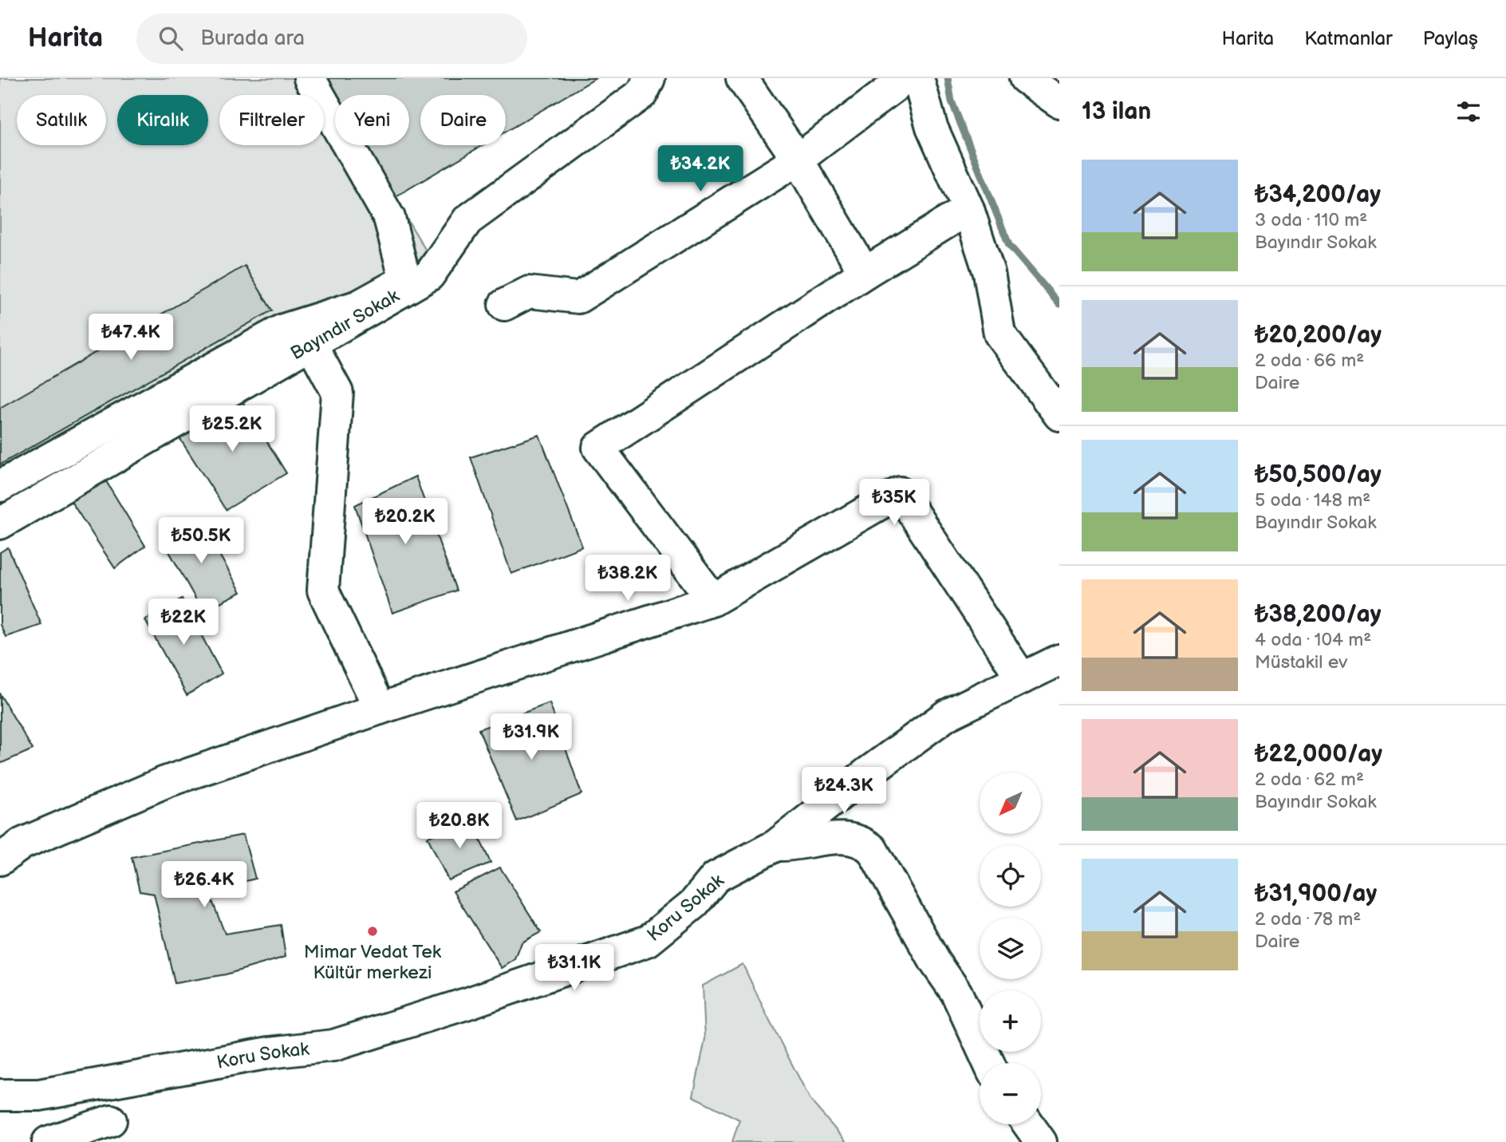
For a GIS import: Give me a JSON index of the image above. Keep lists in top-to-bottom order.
{
  "streets": {
    "main road": ["Bayındır Sokak", "Koru Sokak"]
  },
  "places": ["Mimar Vedat Tek Kültür merkezi"],
  "north": "bottom left",
  "page": {
    "header": "Harita",
    "search": "Burada ara",
    "nav": ["Harita", "Katmanlar", "Paylaş"],
    "heading": "13 ilan",
    "chip": [
      "Satılık",
      "Kiralık",
      "Filtreler",
      "Yeni",
      "Daire"
    ],
    "price": [
      "₺34.2K",
      "₺47.4K",
      "₺25.2K",
      "₺35K",
      "₺20.2K",
      "₺50.5K",
      "₺38.2K",
      "₺22K",
      "₺31.9K",
      "₺24.3K",
      "₺20.8K",
      "₺26.4K",
      "₺31.1K"
    ],
    "list": [
      {
        "name": "₺34,200/ay",
        "note": "3 oda · 110 m² · Bayındır Sokak"
      },
      {
        "name": "₺20,200/ay",
        "note": "2 oda · 66 m² · Daire"
      },
      {
        "name": "₺50,500/ay",
        "note": "5 oda · 148 m² · Bayındır Sokak"
      },
      {
        "name": "₺38,200/ay",
        "note": "4 oda · 104 m² · Müstakil ev"
      },
      {
        "name": "₺22,000/ay",
        "note": "2 oda · 62 m² · Bayındır Sokak"
      },
      {
        "name": "₺31,900/ay",
        "note": "2 oda · 78 m² · Daire"
      }
    ],
    "map_buttons": ["+", "−"]
  }
}
